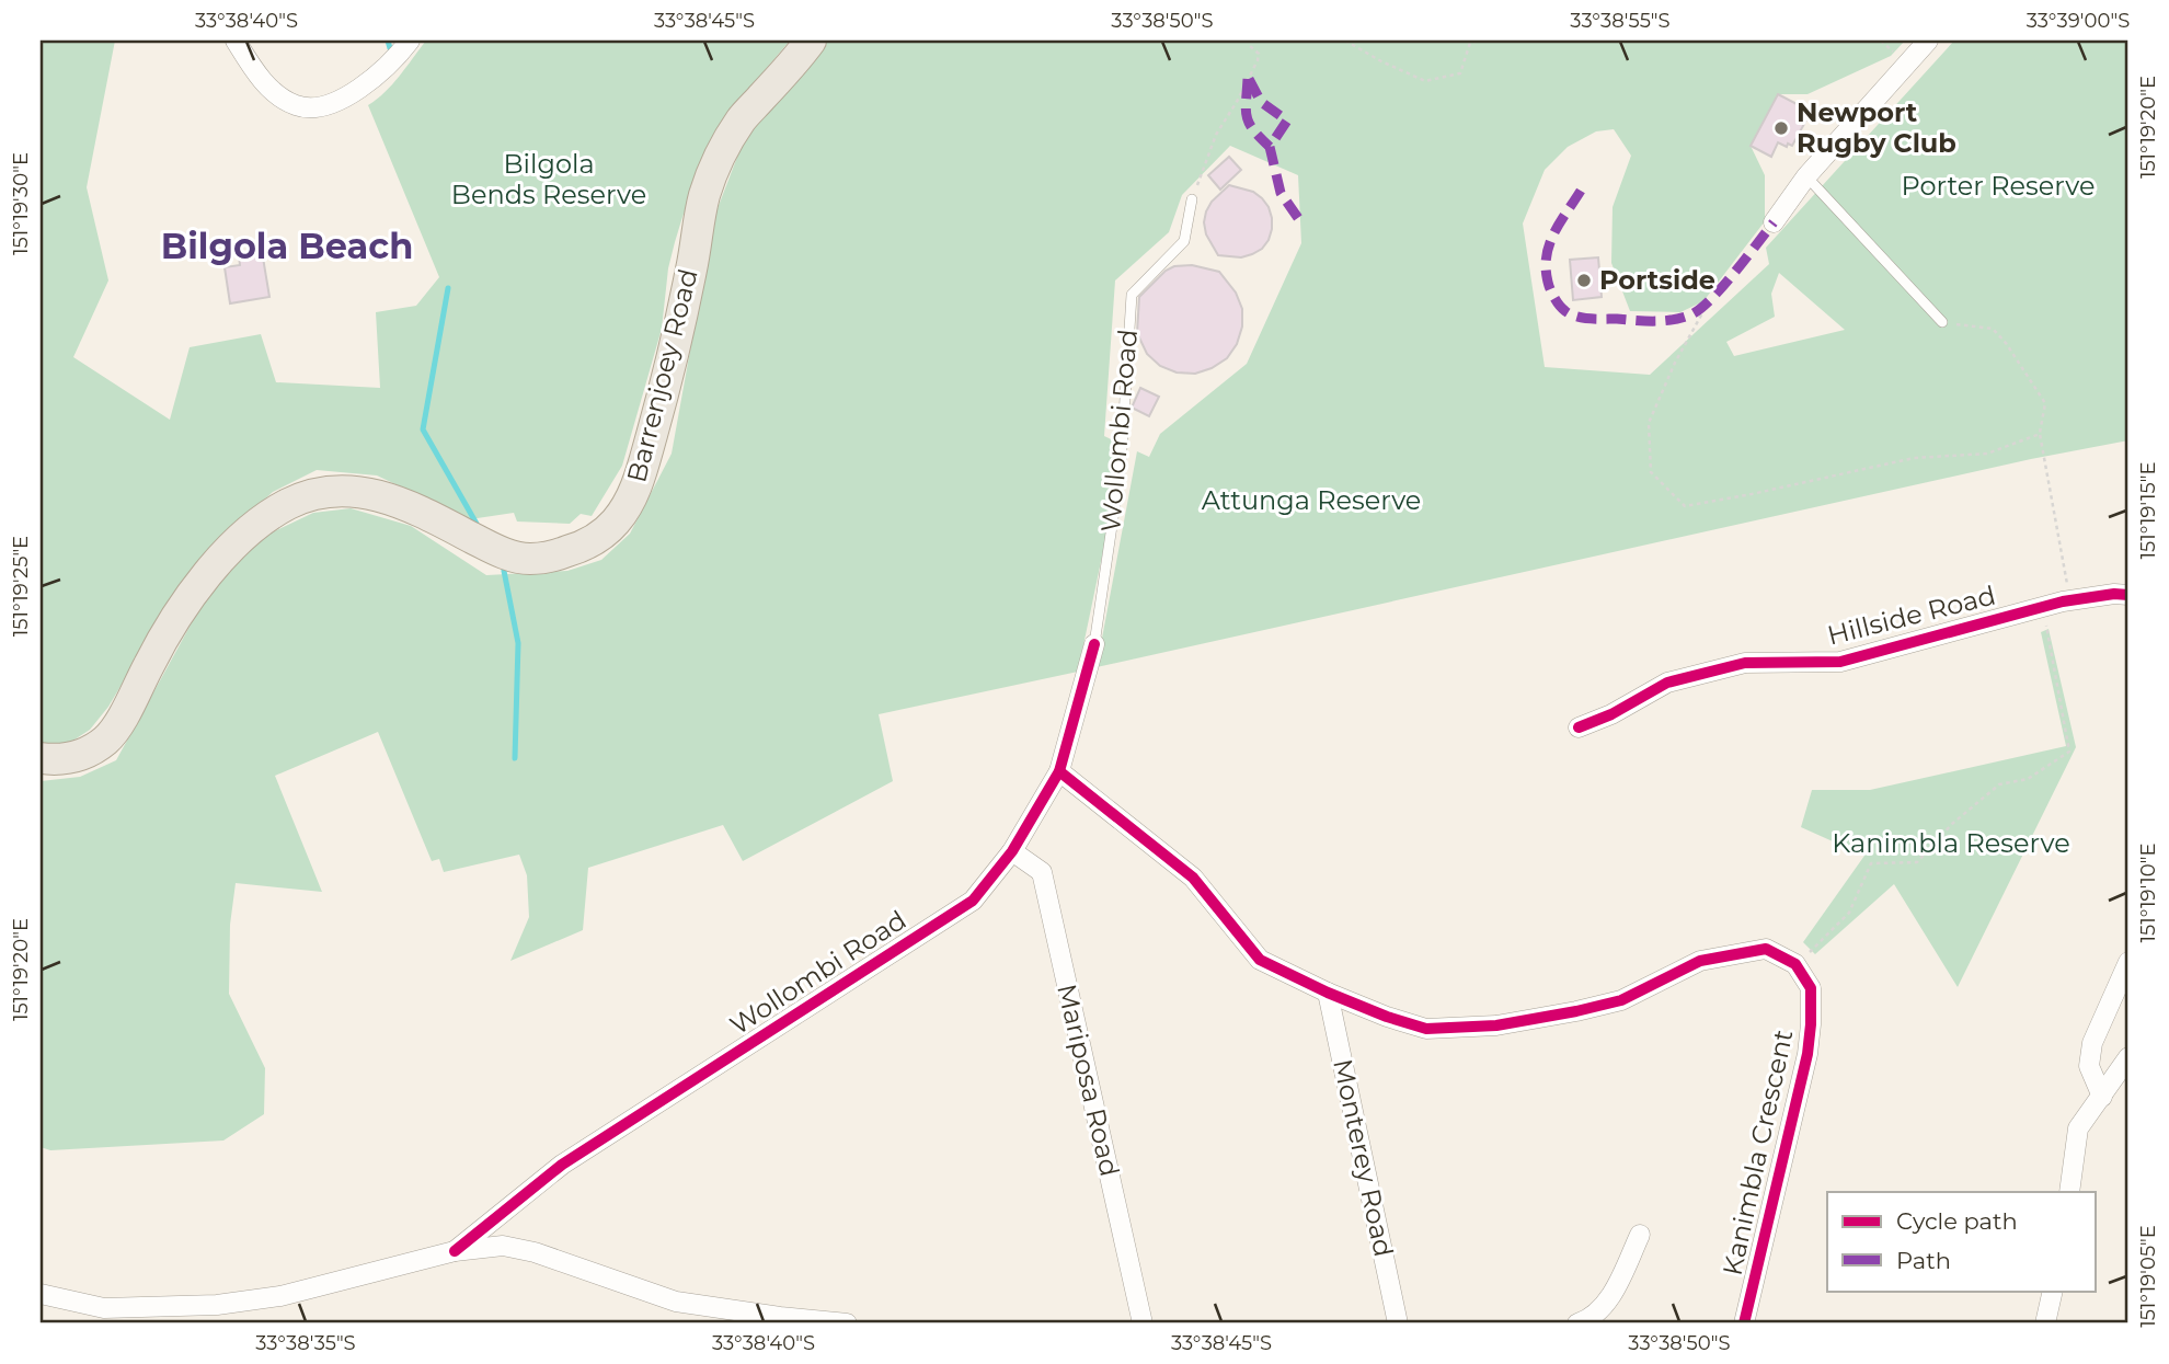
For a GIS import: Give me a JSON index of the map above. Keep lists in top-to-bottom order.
{
  "streets": {
    "main road": ["Barrenjoey Road"],
    "street": [
      "Wollombi Road",
      "Hillside Road",
      "Mariposa Road",
      "Kanimbla Crescent",
      "Monterey Road"
    ]
  },
  "crossings": [
    ["Wollombi Road", "Mariposa Road"]
  ],
  "districts": ["Bilgola Beach"],
  "parks": [
    "Bilgola Bends Reserve",
    "Porter Reserve",
    "Attunga Reserve",
    "Kanimbla Reserve"
  ],
  "places": ["Newport Rugby Club", "Portside"],
  "legend": ["Cycle path", "Path"],
  "coordinates": [
    "33°38'40\"S",
    "33°38'45\"S",
    "33°38'50\"S",
    "33°38'55\"S",
    "33°39'00\"S",
    "151°19'20\"E",
    "151°19'30\"E",
    "151°19'15\"E",
    "151°19'25\"E",
    "151°19'10\"E",
    "151°19'05\"E",
    "33°38'35\"S"
  ]
}
